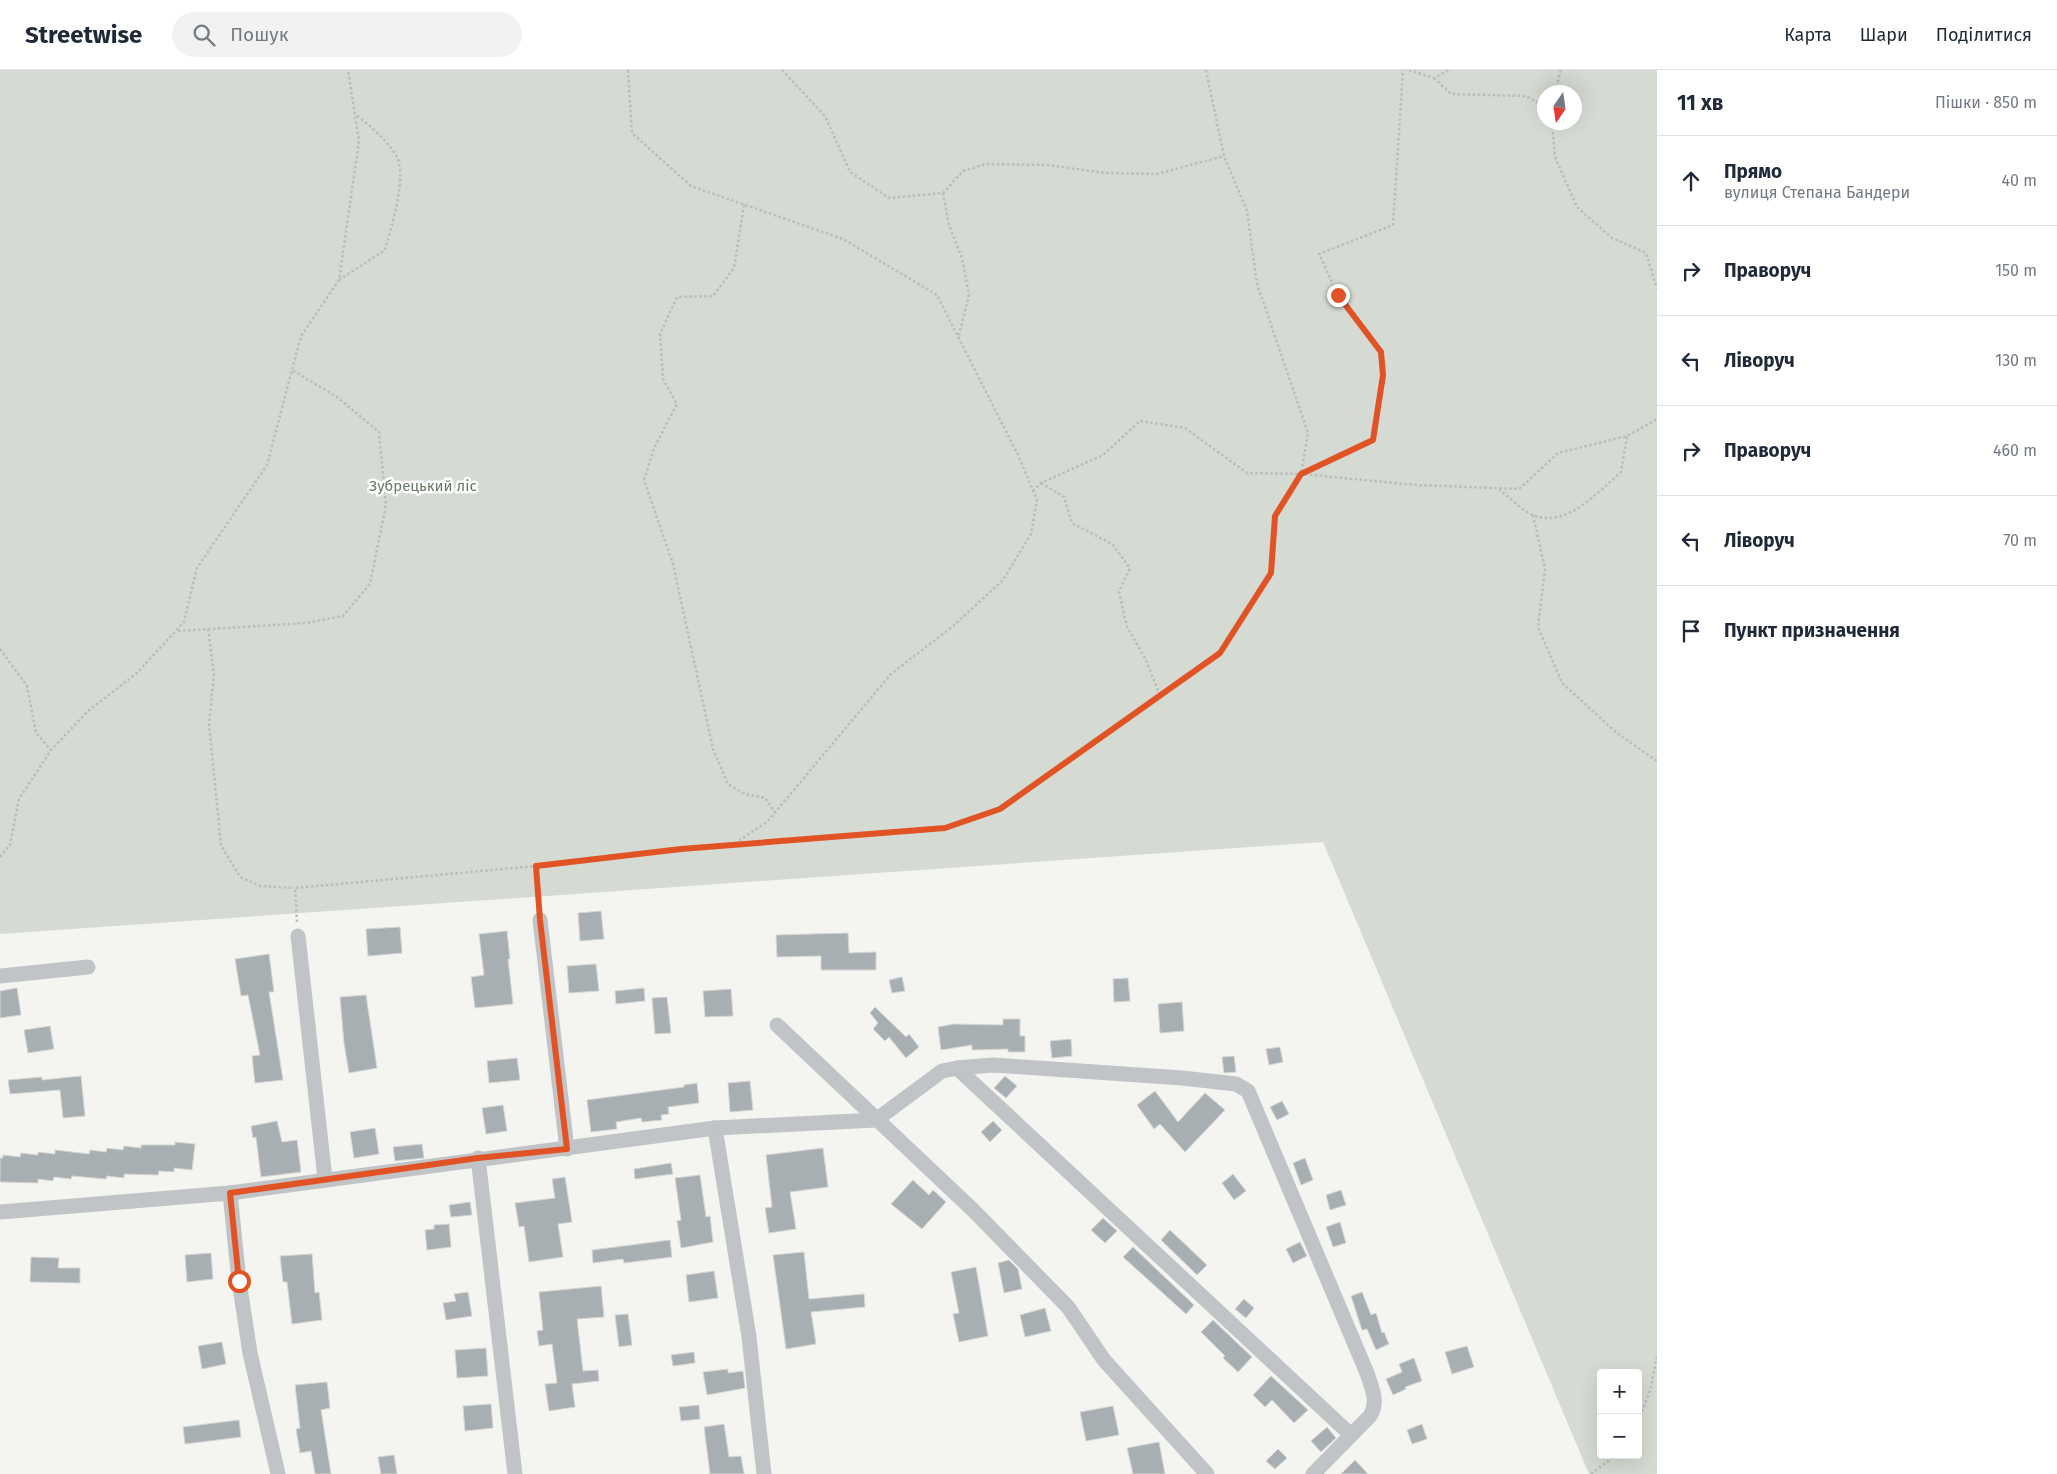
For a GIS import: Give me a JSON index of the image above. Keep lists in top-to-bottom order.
{
  "parks": ["Зубрецький ліс"],
  "north": "bottom",
  "page": {
    "header": "Streetwise",
    "search": "Пошук",
    "nav": ["Карта", "Шари", "Поділитися"],
    "heading": ["11 хв", "Пішки · 850 m"],
    "list": [
      ["Прямо", "вулиця Степана Бандери", "40 m"],
      ["Праворуч", "150 m"],
      ["Ліворуч", "130 m"],
      ["Праворуч", "460 m"],
      ["Ліворуч", "70 m"],
      "Пункт призначення"
    ],
    "map_buttons": ["+", "−"]
  }
}
